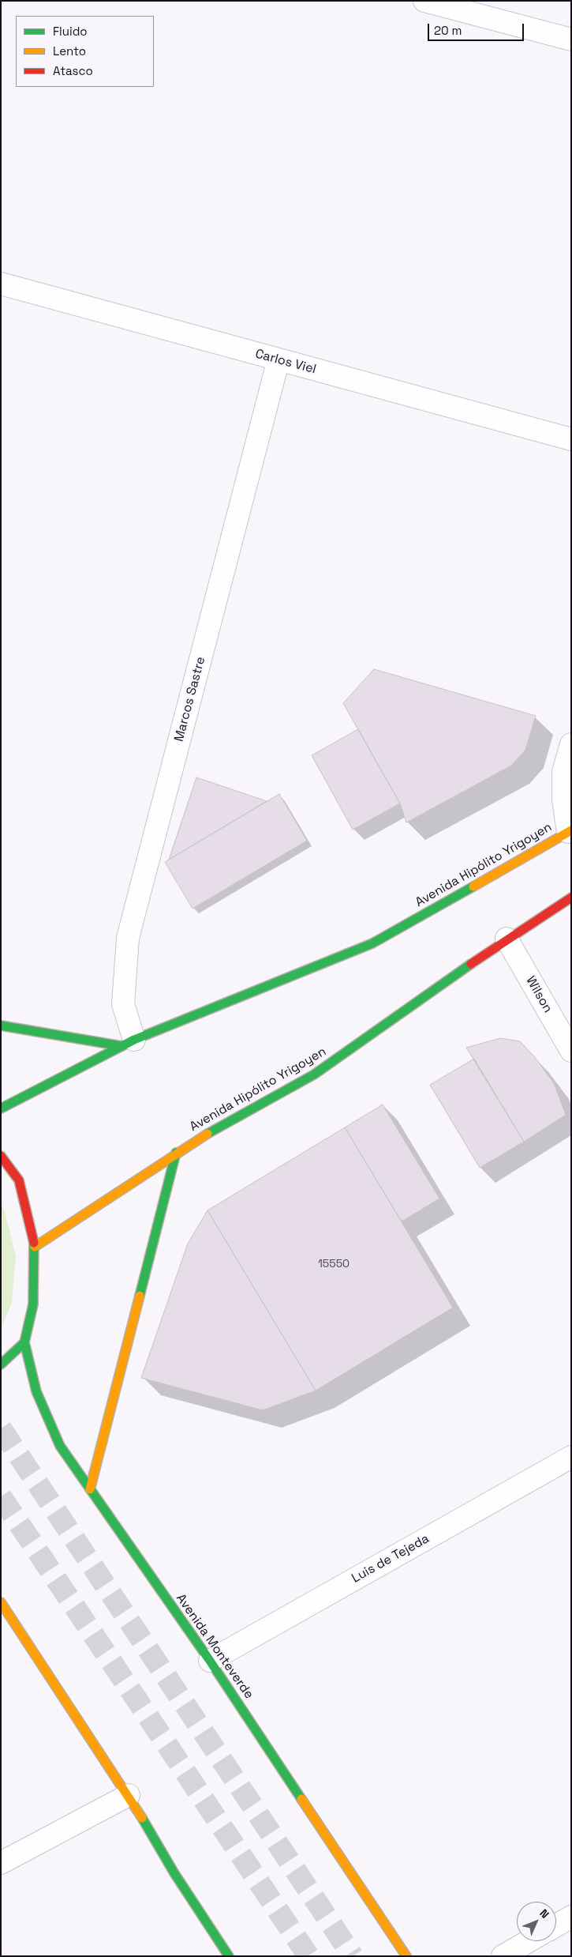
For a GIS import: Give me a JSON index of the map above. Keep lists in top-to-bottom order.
{
  "streets": {
    "main road": ["Avenida Hipólito Yrigoyen", "Avenida Monteverde"],
    "street": [
      "Carlos Viel",
      "Marcos Sastre",
      "Wilson",
      "Luis de Tejeda"
    ]
  },
  "crossings": [
    ["Carlos Viel", "Marcos Sastre"],
    ["Marcos Sastre", "Avenida Hipólito Yrigoyen"],
    ["Avenida Hipólito Yrigoyen", "Wilson"],
    ["Luis de Tejeda", "Avenida Monteverde"]
  ],
  "house_numbers": ["15550"],
  "legend": ["Fluido", "Lento", "Atasco"],
  "scale_bar": "20 m",
  "north": "top right"
}
